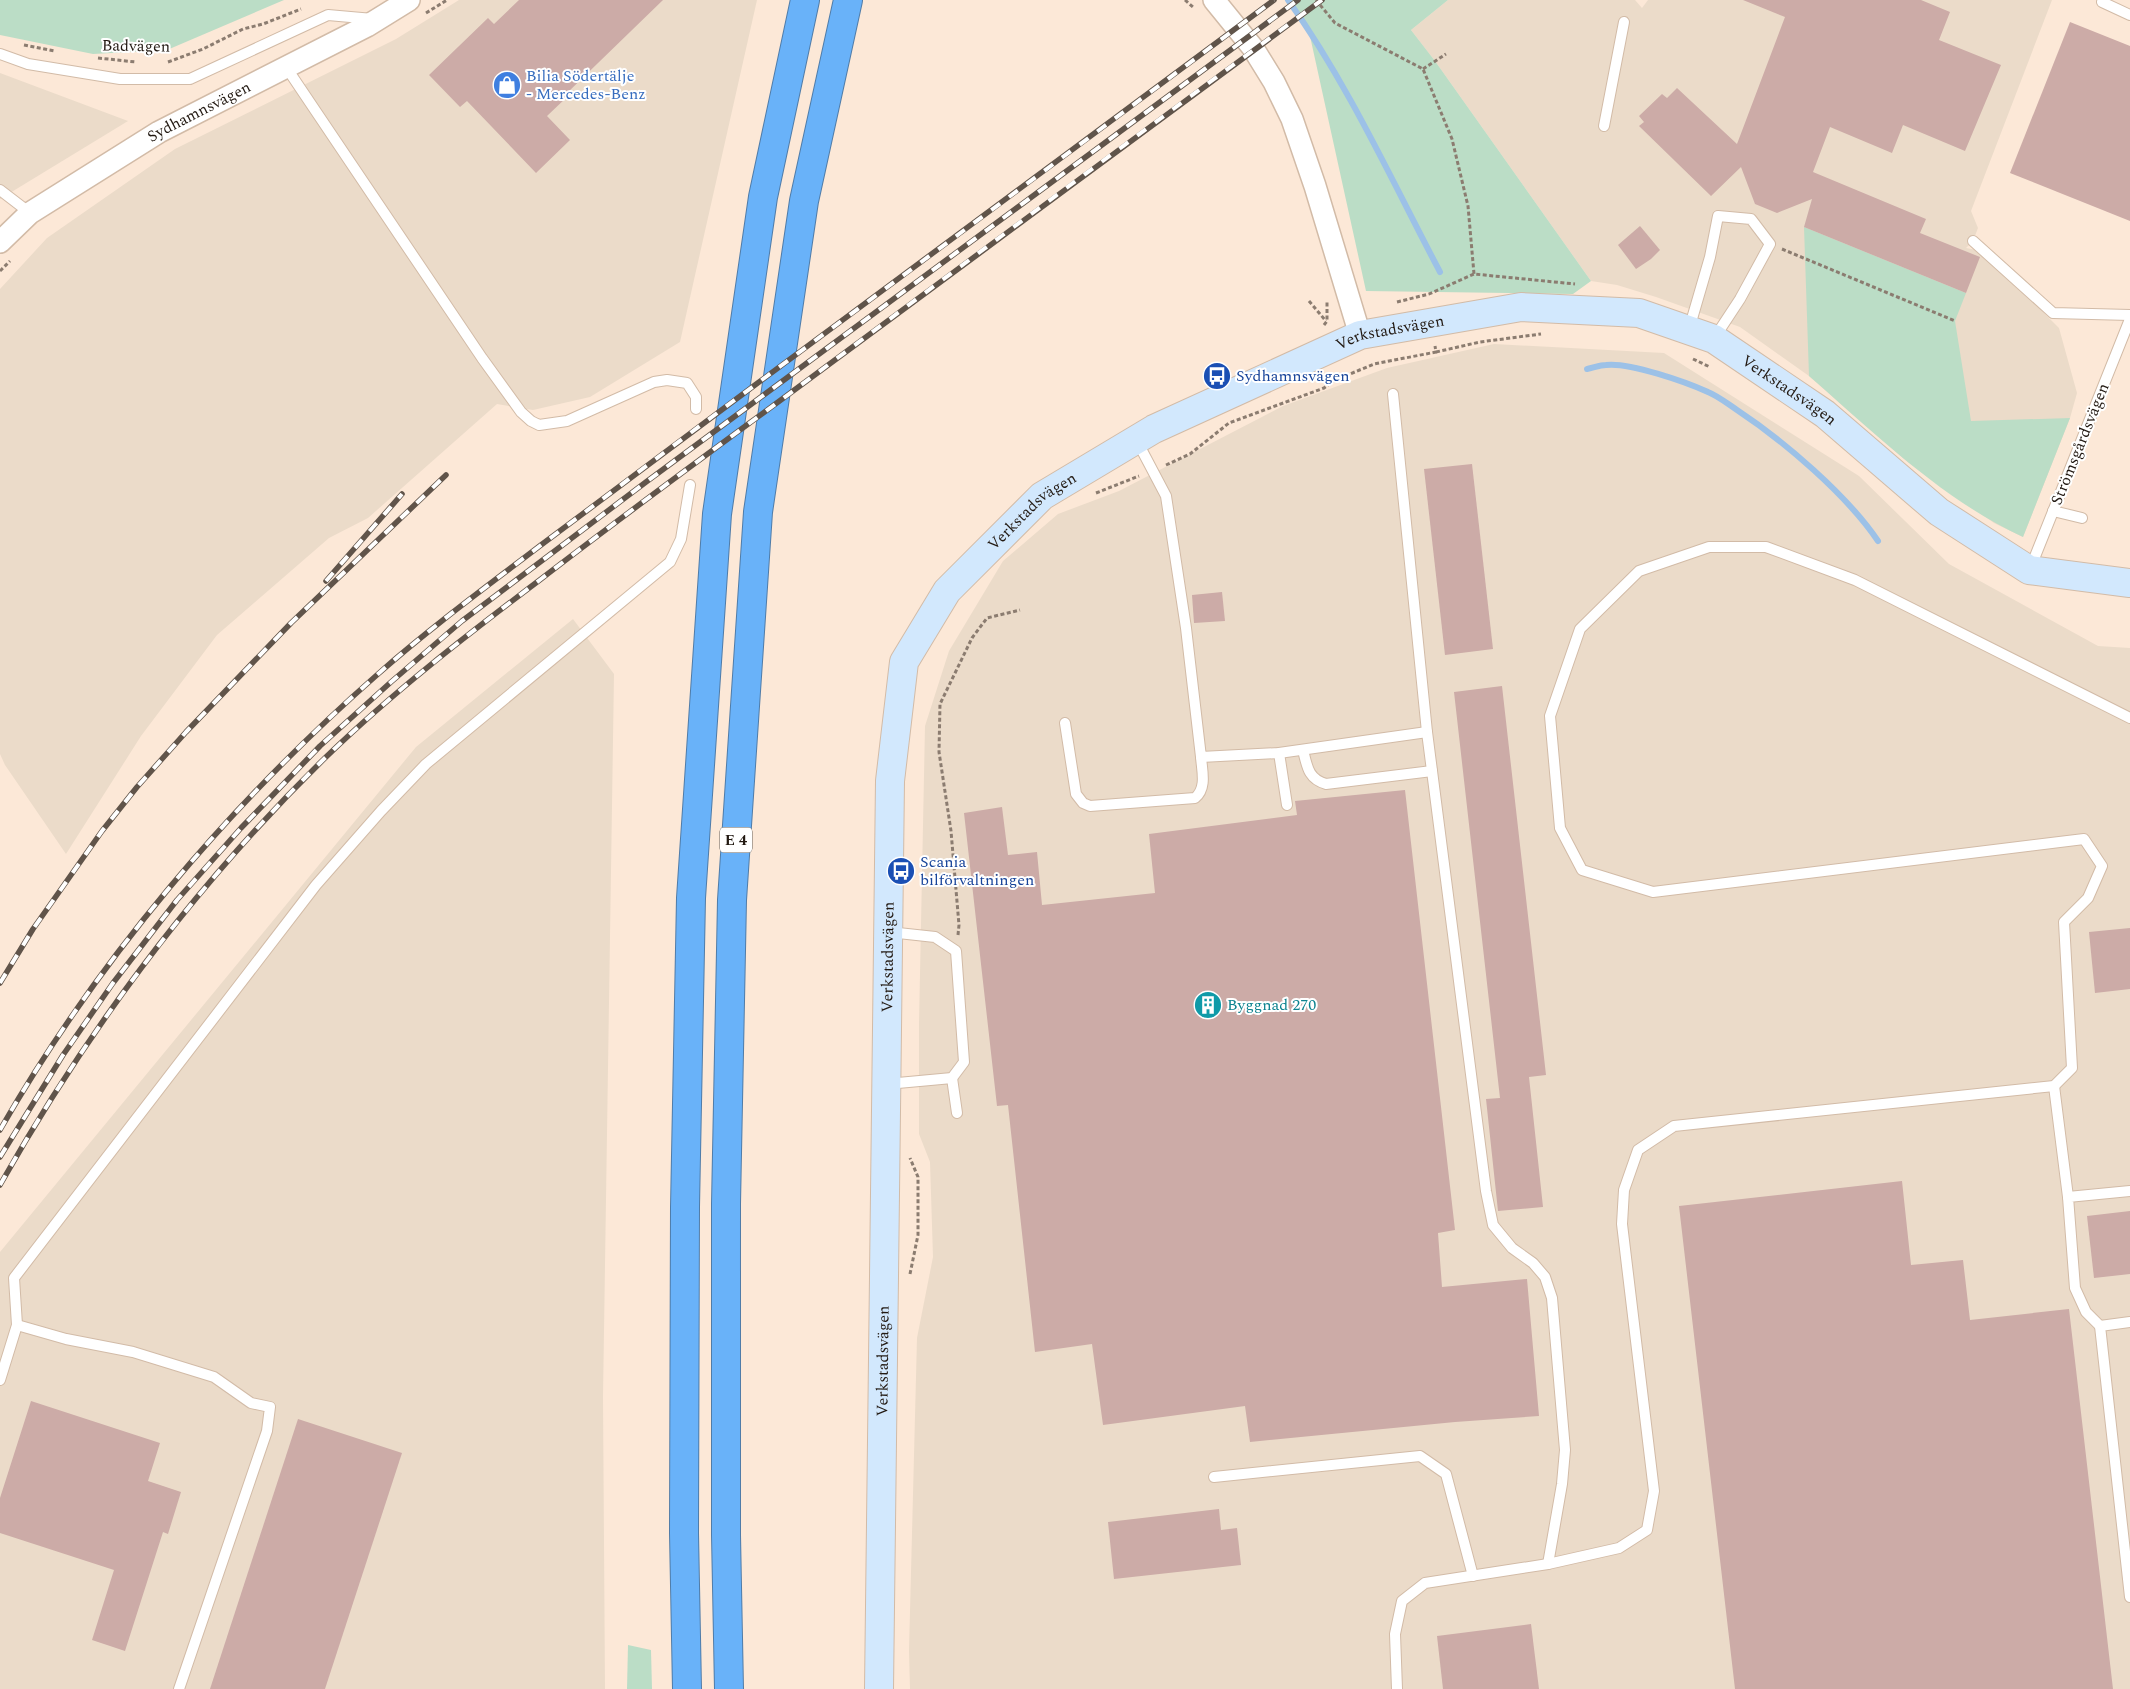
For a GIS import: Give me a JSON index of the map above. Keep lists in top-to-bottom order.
{
  "streets": {
    "highway": ["E 4"],
    "main road": ["Verkstadsvägen"],
    "street": ["Sydhamnsvägen"],
    "lane": ["Strömsgårdsvägen"],
    "path": ["Badvägen"]
  },
  "crossings": [
    ["Verkstadsvägen", "Strömsgårdsvägen"]
  ],
  "places": {
    "shop": ["Bilia Södertälje - Mercedes-Benz"],
    "bus stop": ["Sydhamnsvägen", "Scania bilförvaltningen"],
    "building": ["Byggnad 270"]
  }
}
